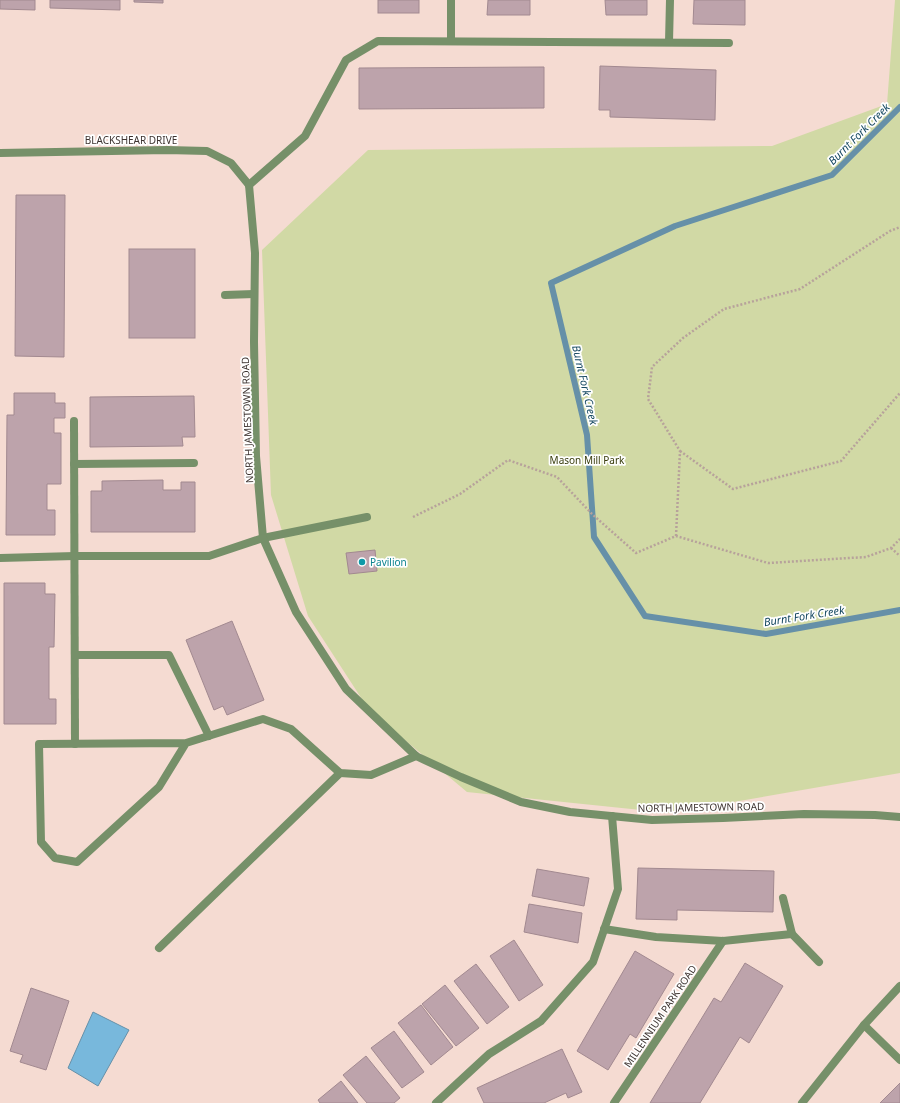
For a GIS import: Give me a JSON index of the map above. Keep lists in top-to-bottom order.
{
  "streets": {
    "street": ["BLACKSHEAR DRIVE", "NORTH JAMESTOWN ROAD", "MILLENNIUM PARK ROAD"]
  },
  "crossings": [
    ["BLACKSHEAR DRIVE", "NORTH JAMESTOWN ROAD"]
  ],
  "water": ["Burnt Fork Creek"],
  "parks": ["Mason Mill Park"],
  "places": ["Pavilion"]
}
